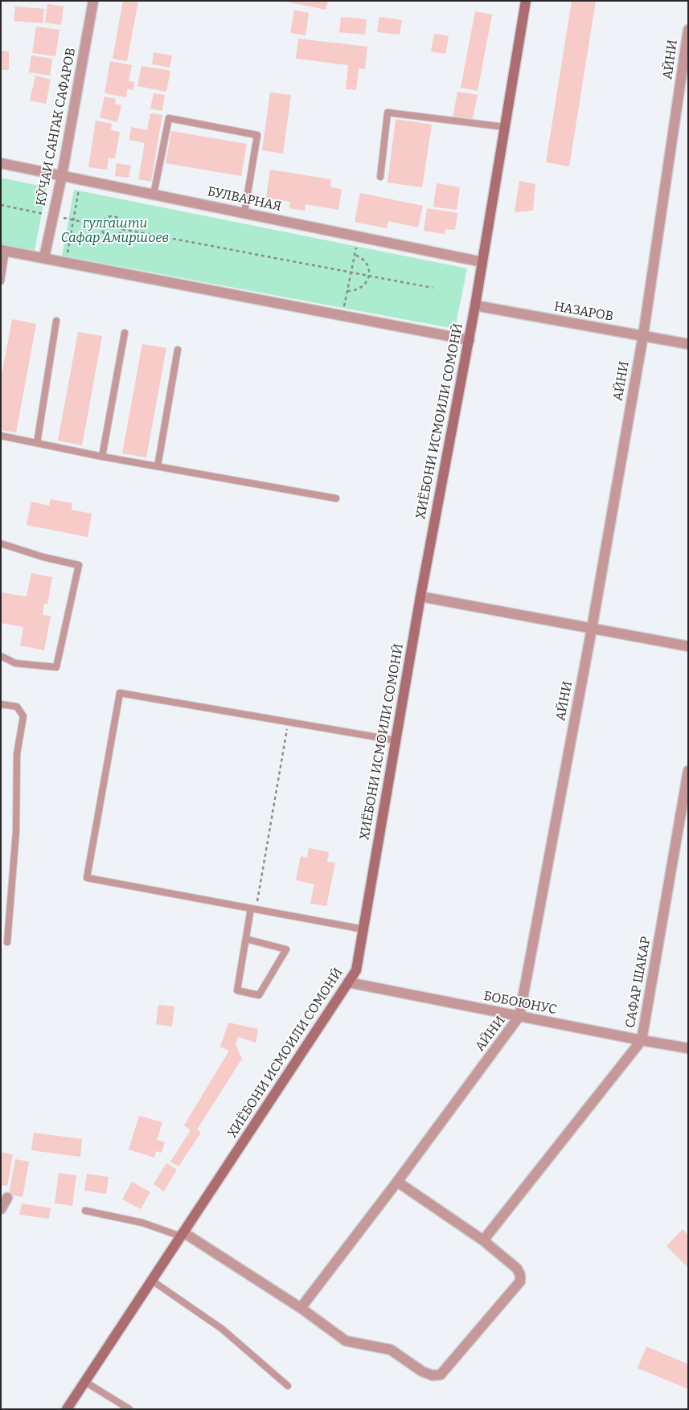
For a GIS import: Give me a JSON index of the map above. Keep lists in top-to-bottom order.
{
  "streets": {
    "main road": ["ХИЁБОНИ ИСМОИЛИ СОМОНӢ"],
    "street": [
      "АЙНИ",
      "КӮЧАИ САНГАК САФАРОВ",
      "БУЛВАРНАЯ",
      "НАЗАРОВ",
      "САФАР ШАКАР",
      "БОБОЮНУС"
    ]
  },
  "crossings": [
    ["АЙНИ", "НАЗАРОВ"],
    ["АЙНИ", "БОБОЮНУС"],
    ["КӮЧАИ САНГАК САФАРОВ", "БУЛВАРНАЯ"],
    ["БУЛВАРНАЯ", "ХИЁБОНИ ИСМОИЛИ СОМОНӢ"],
    ["НАЗАРОВ", "ХИЁБОНИ ИСМОИЛИ СОМОНӢ"],
    ["ХИЁБОНИ ИСМОИЛИ СОМОНӢ", "БОБОЮНУС"],
    ["САФАР ШАКАР", "БОБОЮНУС"]
  ],
  "parks": ["гулгашти Сафар Амиршоев"]
}
